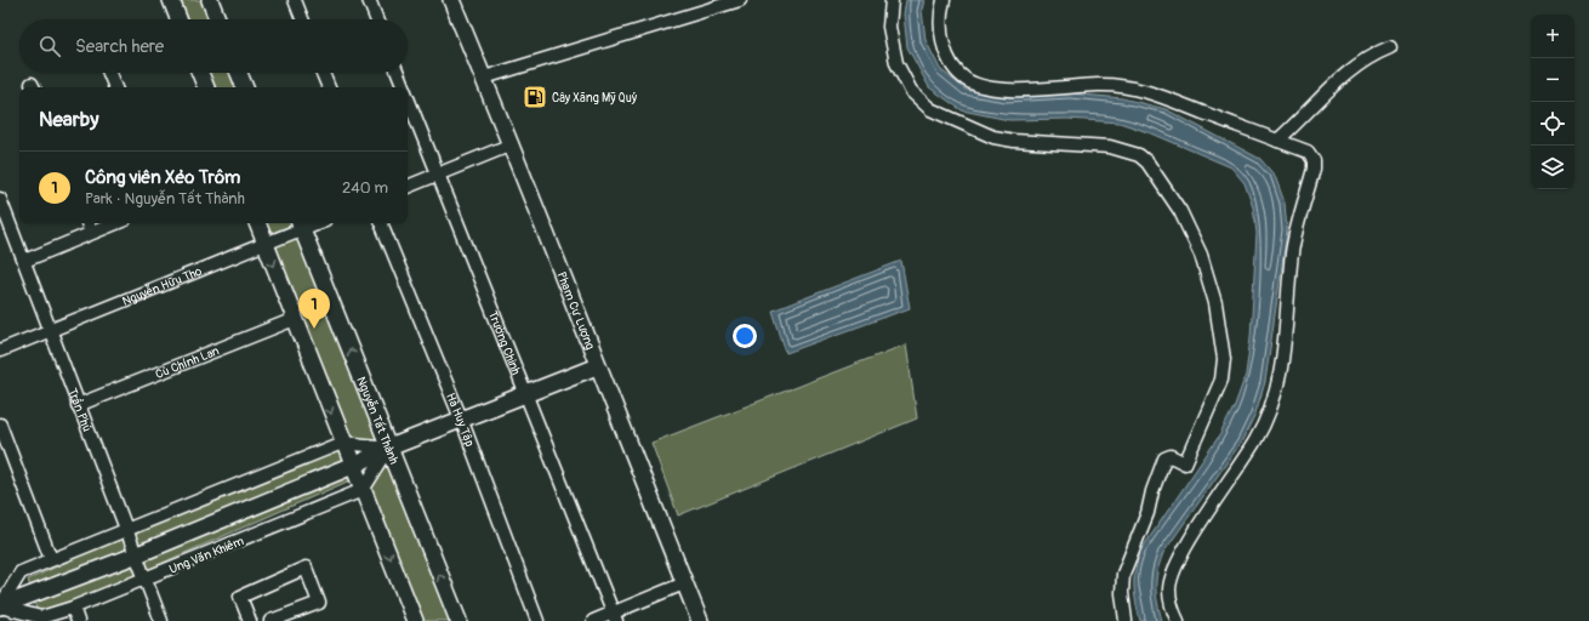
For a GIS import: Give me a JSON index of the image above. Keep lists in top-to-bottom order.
{
  "streets": {
    "street": [
      "Nguyễn Hữu Thọ",
      "Phạm Cự Lượng",
      "Trường Chinh",
      "Cù Chính Lan",
      "Trần Phú",
      "Hà Huy Tập",
      "Nguyễn Tất Thành",
      "Ung Văn Khiêm"
    ]
  },
  "crossings": [
    ["Nguyễn Hữu Thọ", "Trần Phú"],
    ["Nguyễn Hữu Thọ", "Nguyễn Tất Thành"],
    ["Cù Chính Lan", "Trần Phú"],
    ["Trần Phú", "Ung Văn Khiêm"]
  ],
  "places": {
    "fuel station": ["Cây Xăng Mỹ Quý"]
  },
  "page": {
    "map_buttons": ["+", "−"],
    "search": "Search here",
    "heading": "Nearby",
    "list": [
      {
        "mark": "1",
        "name": "Công viên Xẻo Trôm",
        "note": "Park · Nguyễn Tất Thành",
        "value": "240 m"
      }
    ],
    "pins": "1"
  }
}
